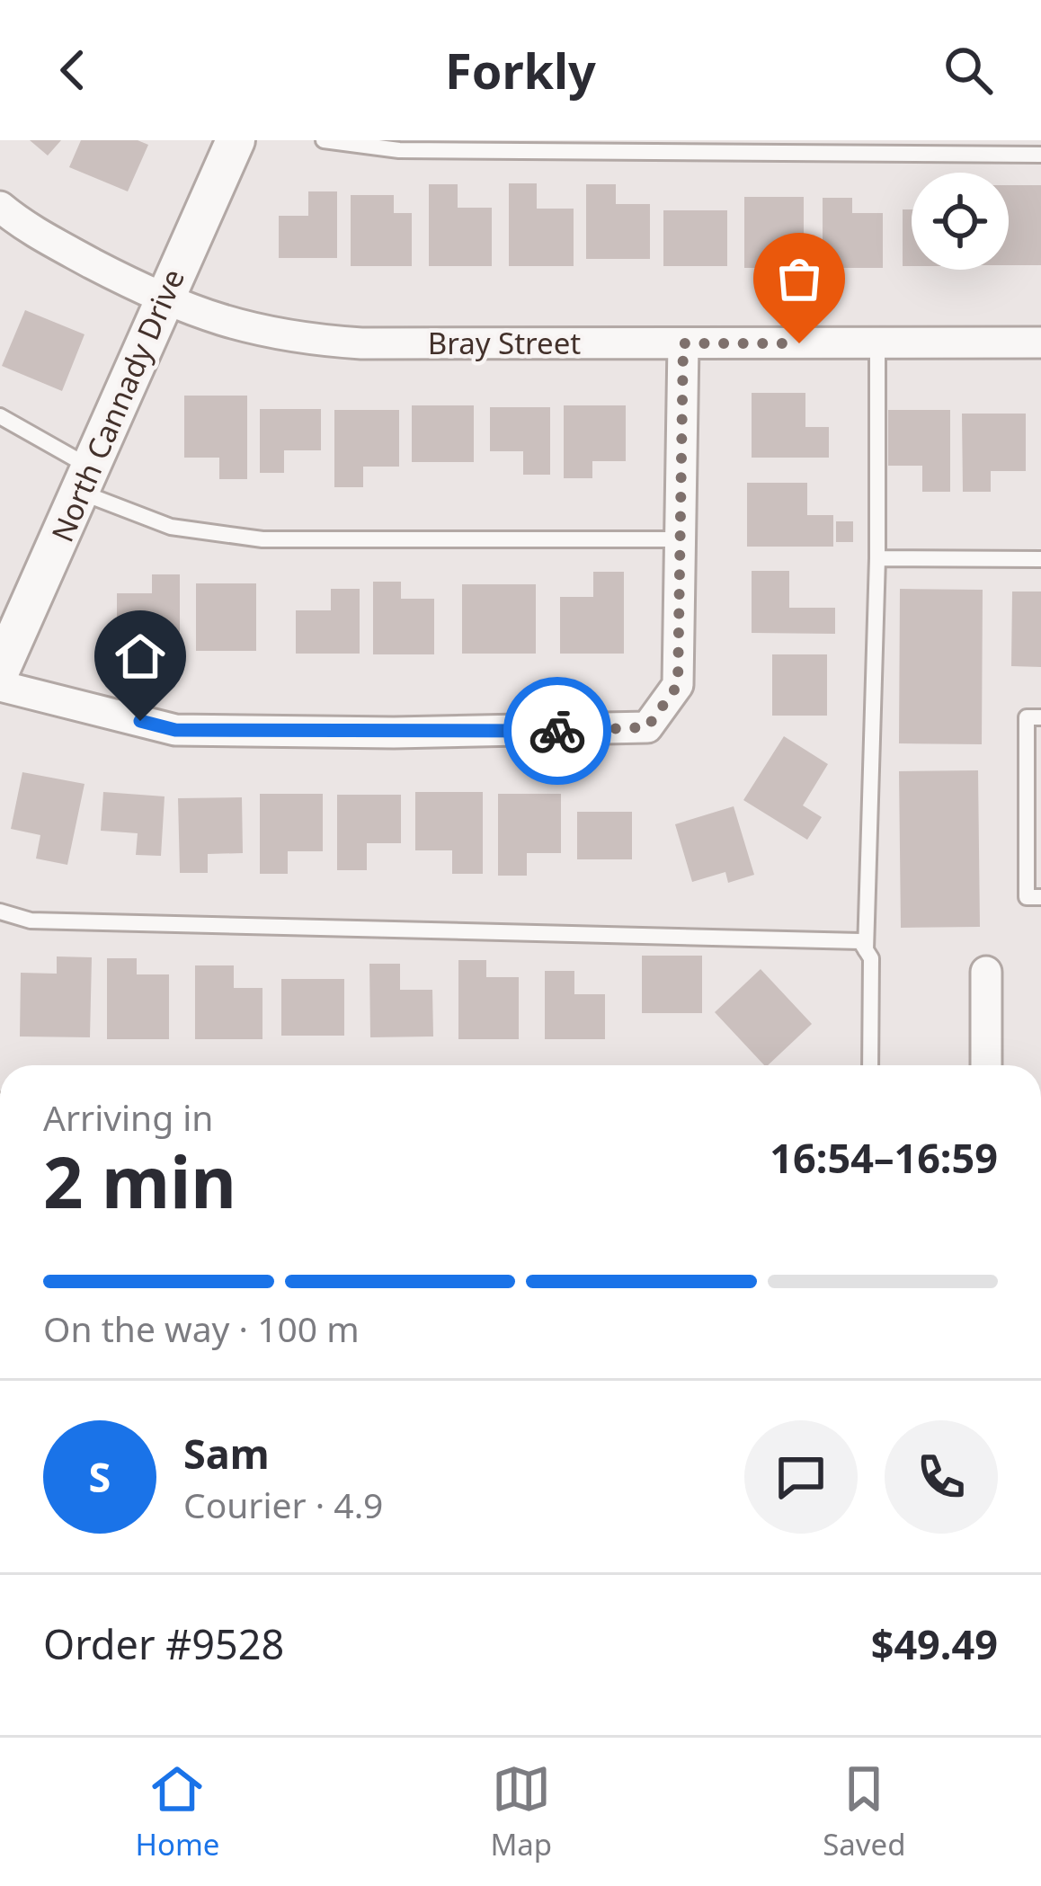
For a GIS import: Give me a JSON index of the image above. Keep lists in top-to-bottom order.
{
  "streets": {
    "street": ["Bray Street", "North Cannady Drive"]
  },
  "crossings": [
    ["Bray Street", "North Cannady Drive"]
  ],
  "page": {
    "header": "Forkly",
    "heading": ["2 min", "Arriving in", "16:54–16:59"],
    "panel": [
      "Sam",
      "Courier · 4.9",
      "Order #9528",
      "$49.49"
    ],
    "bar": "On the way · 100 m",
    "round": "S",
    "tabs": ["Home", "Map", "Saved"]
  }
}
